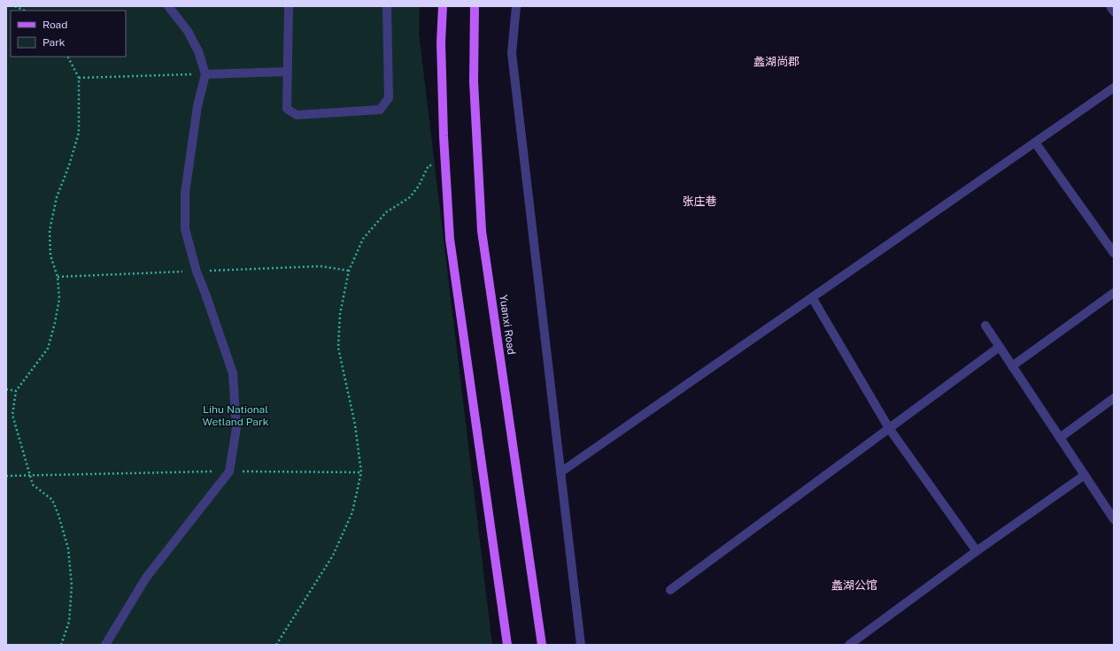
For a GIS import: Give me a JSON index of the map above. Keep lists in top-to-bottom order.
{
  "streets": {
    "main road": ["Yuanxi Road"]
  },
  "districts": ["蠡湖尚郡", "张庄巷", "蠡湖公馆"],
  "parks": ["Lihu National Wetland Park"],
  "legend": ["Road", "Park"]
}
